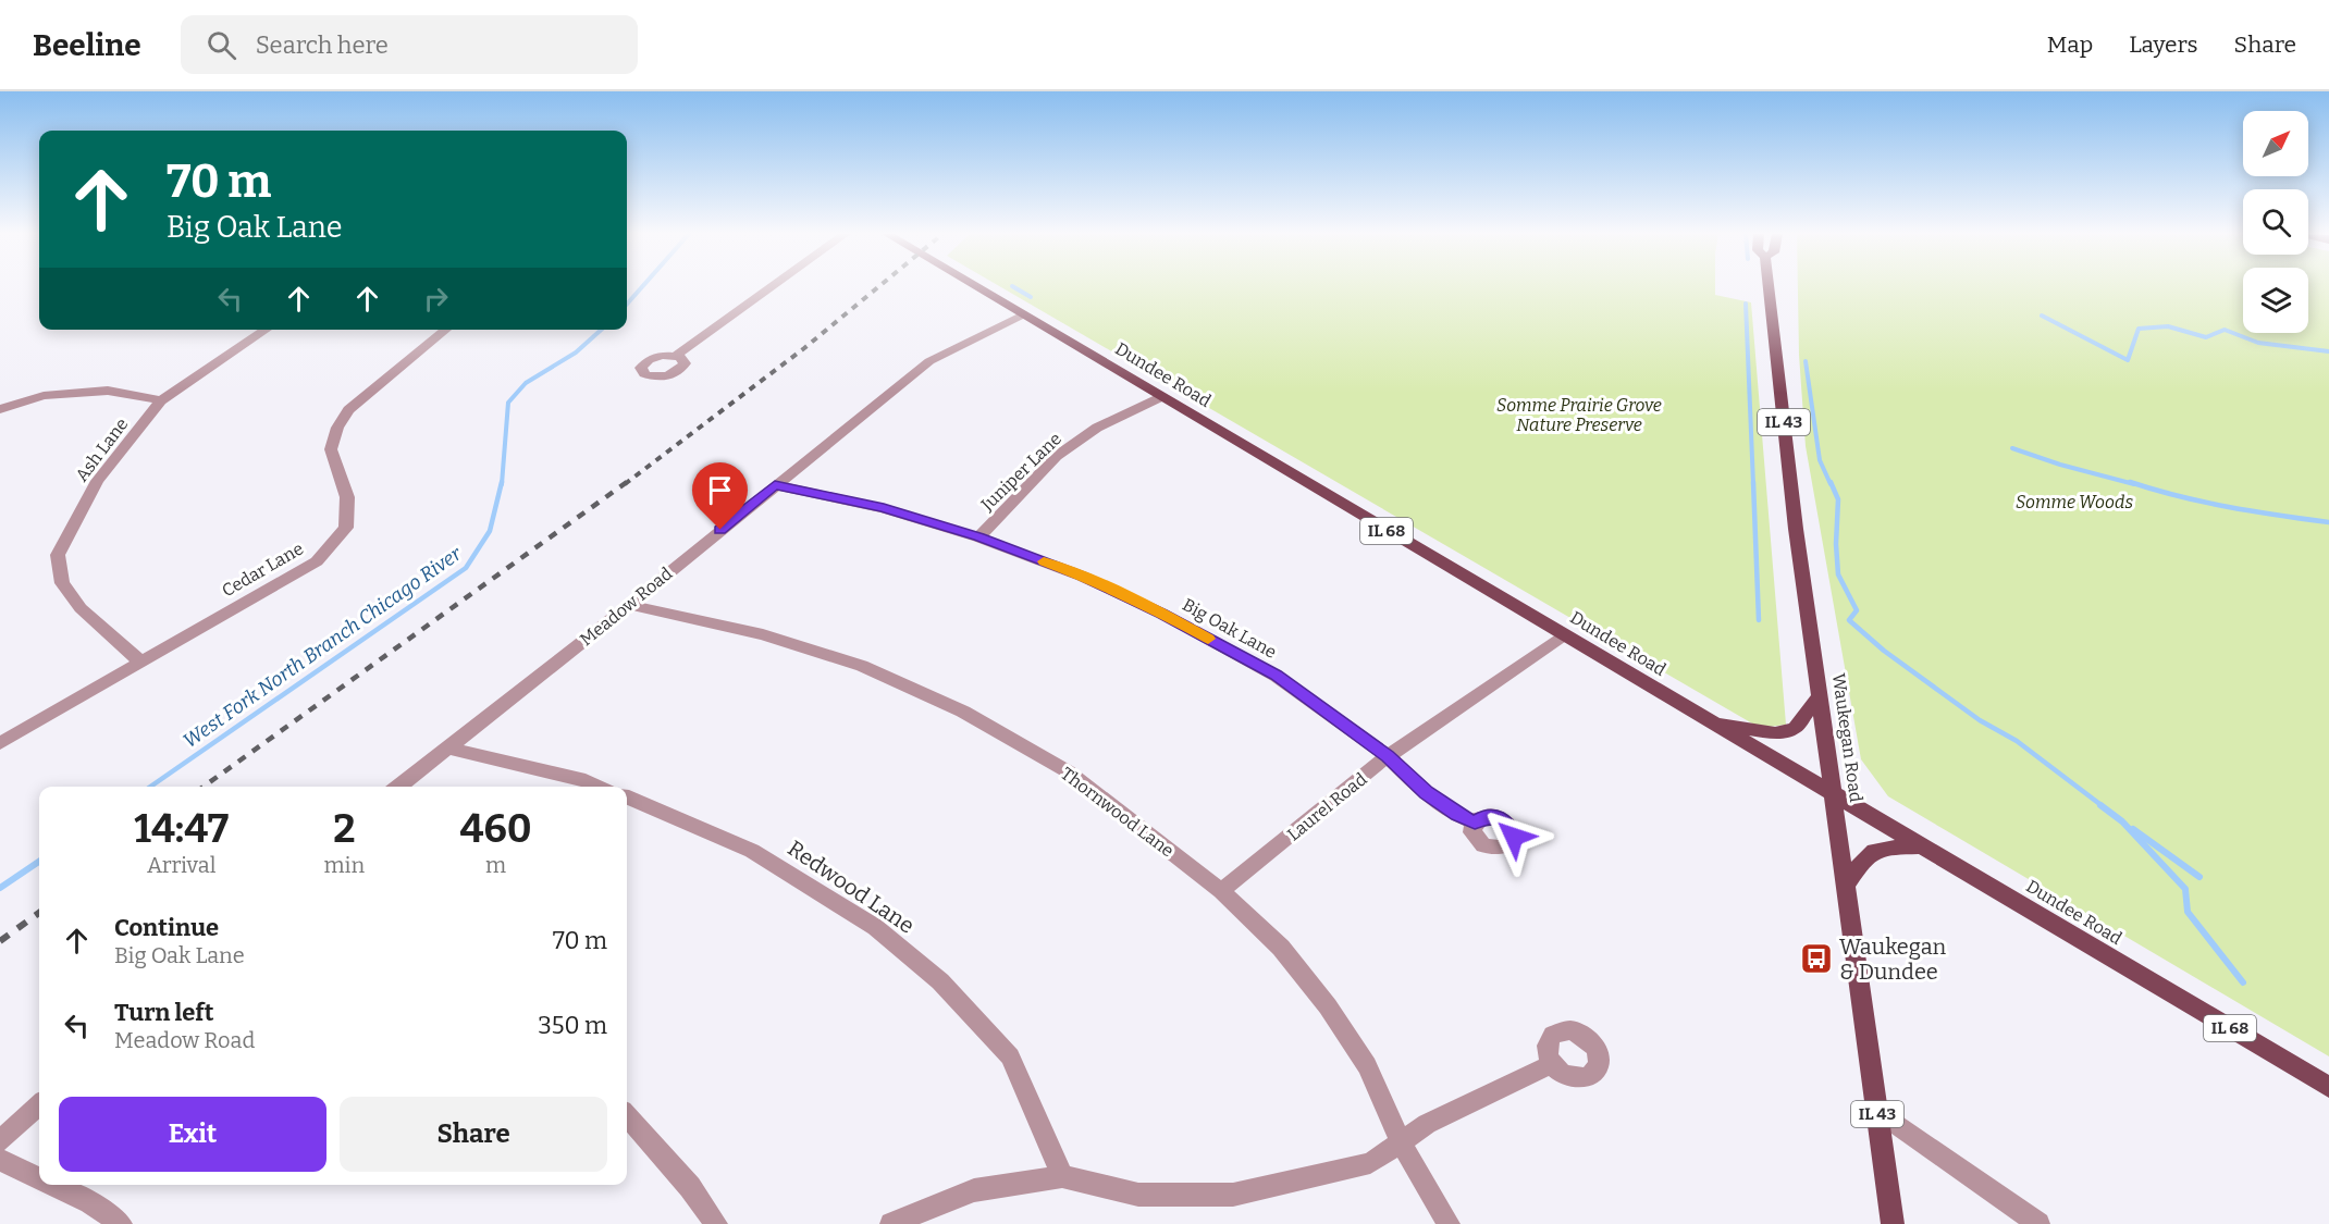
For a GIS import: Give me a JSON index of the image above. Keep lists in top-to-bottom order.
{
  "streets": {
    "main road": [
      "Dundee Road",
      "IL 43",
      "IL 68",
      "Waukegan Road"
    ],
    "street": [
      "Ash Lane",
      "Juniper Lane",
      "Cedar Lane",
      "Meadow Road",
      "Big Oak Lane",
      "Laurel Road",
      "Thornwood Lane",
      "Redwood Lane"
    ]
  },
  "crossings": [
    ["Dundee Road", "Juniper Lane"],
    ["Dundee Road", "Meadow Road"],
    ["Dundee Road", "Waukegan Road"],
    ["Dundee Road", "Laurel Road"],
    ["Ash Lane", "Cedar Lane"],
    ["Juniper Lane", "Big Oak Lane"],
    ["Meadow Road", "Big Oak Lane"],
    ["Meadow Road", "Thornwood Lane"],
    ["Big Oak Lane", "Laurel Road"],
    ["Laurel Road", "Thornwood Lane"]
  ],
  "water": ["West Fork North Branch Chicago River"],
  "parks": ["Somme Prairie Grove Nature Preserve", "Somme Woods"],
  "places": {
    "bus stop": ["Waukegan & Dundee"]
  },
  "north": "top right",
  "page": {
    "header": "Beeline",
    "search": "Search here",
    "nav": ["Map", "Layers", "Share"],
    "turn": ["70 m", "Big Oak Lane"],
    "eta": [
      "14:47",
      "Arrival",
      "2",
      "min",
      "460",
      "m"
    ],
    "list": [
      {
        "name": "Continue",
        "note": "Big Oak Lane",
        "value": "70 m"
      },
      {
        "name": "Turn left",
        "note": "Meadow Road",
        "value": "350 m"
      }
    ],
    "buttons": ["Exit", "Share"]
  }
}
